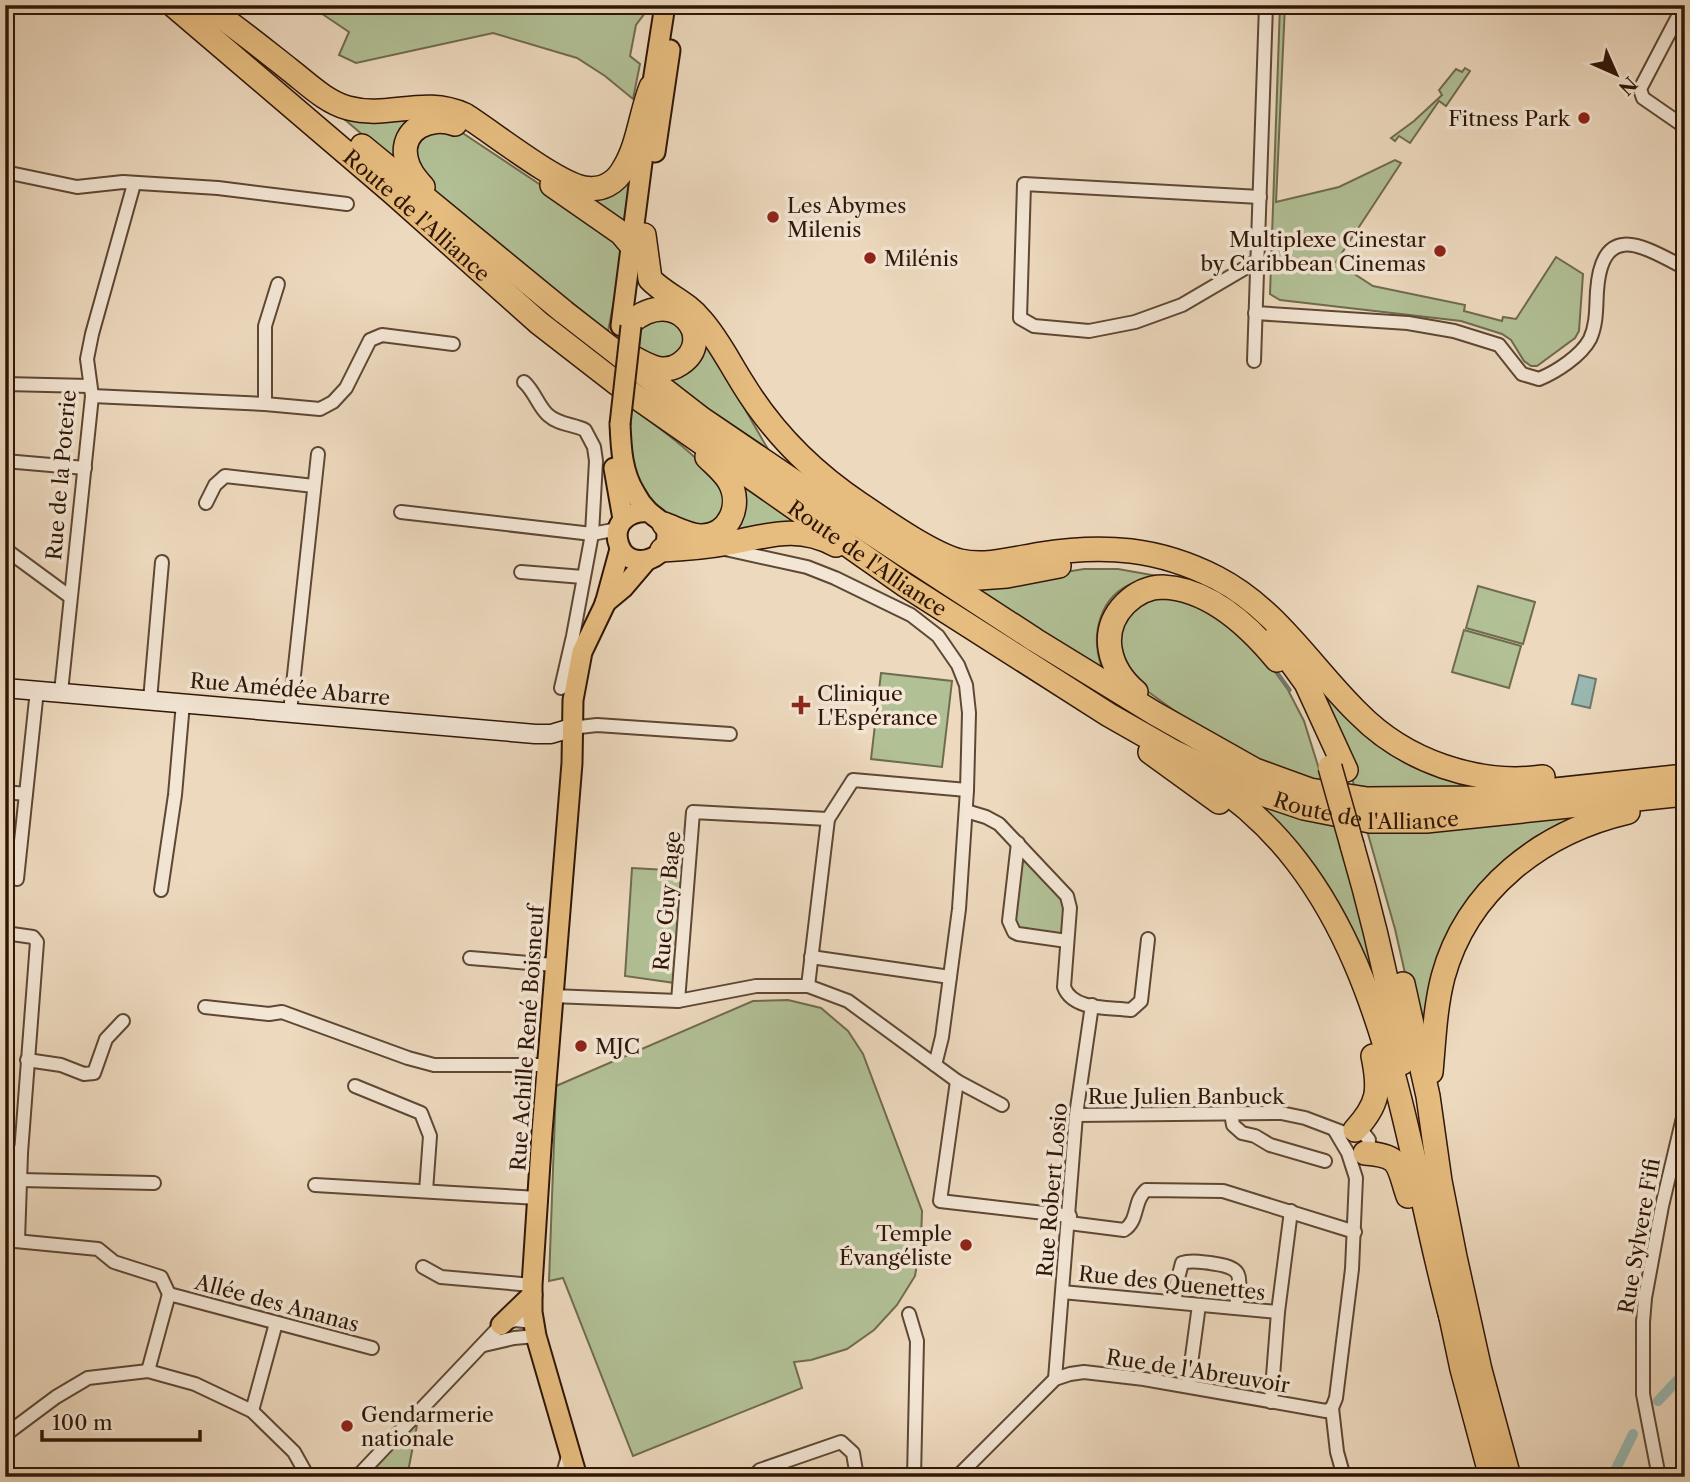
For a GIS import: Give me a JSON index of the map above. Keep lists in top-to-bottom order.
{
  "streets": {
    "highway": ["Route de l'Alliance"],
    "main road": ["Rue Achille René Boisneuf"],
    "street": [
      "Rue de la Poterie",
      "Rue Amédée Abarre",
      "Rue Guy Bage",
      "Rue Julien Banbuck",
      "Rue Robert Losio",
      "Rue Sylvere Fifi",
      "Rue des Quenettes",
      "Allée des Ananas",
      "Rue de l'Abreuvoir"
    ]
  },
  "crossings": [
    ["Rue de la Poterie", "Rue Amédée Abarre"],
    ["Rue Amédée Abarre", "Rue Achille René Boisneuf"],
    ["Rue Julien Banbuck", "Rue Robert Losio"],
    ["Rue Robert Losio", "Rue des Quenettes"],
    ["Rue Robert Losio", "Rue de l'Abreuvoir"]
  ],
  "places": {
    "other": [
      "Fitness Park",
      "Les Abymes Milenis",
      "Multiplexe Cinestar by Caribbean Cinemas",
      "Milénis",
      "MJC",
      "Temple Évangéliste",
      "Gendarmerie nationale"
    ],
    "health": ["Clinique L'Espérance"]
  },
  "scale_bar": "100 m",
  "north": "bottom right"
}
